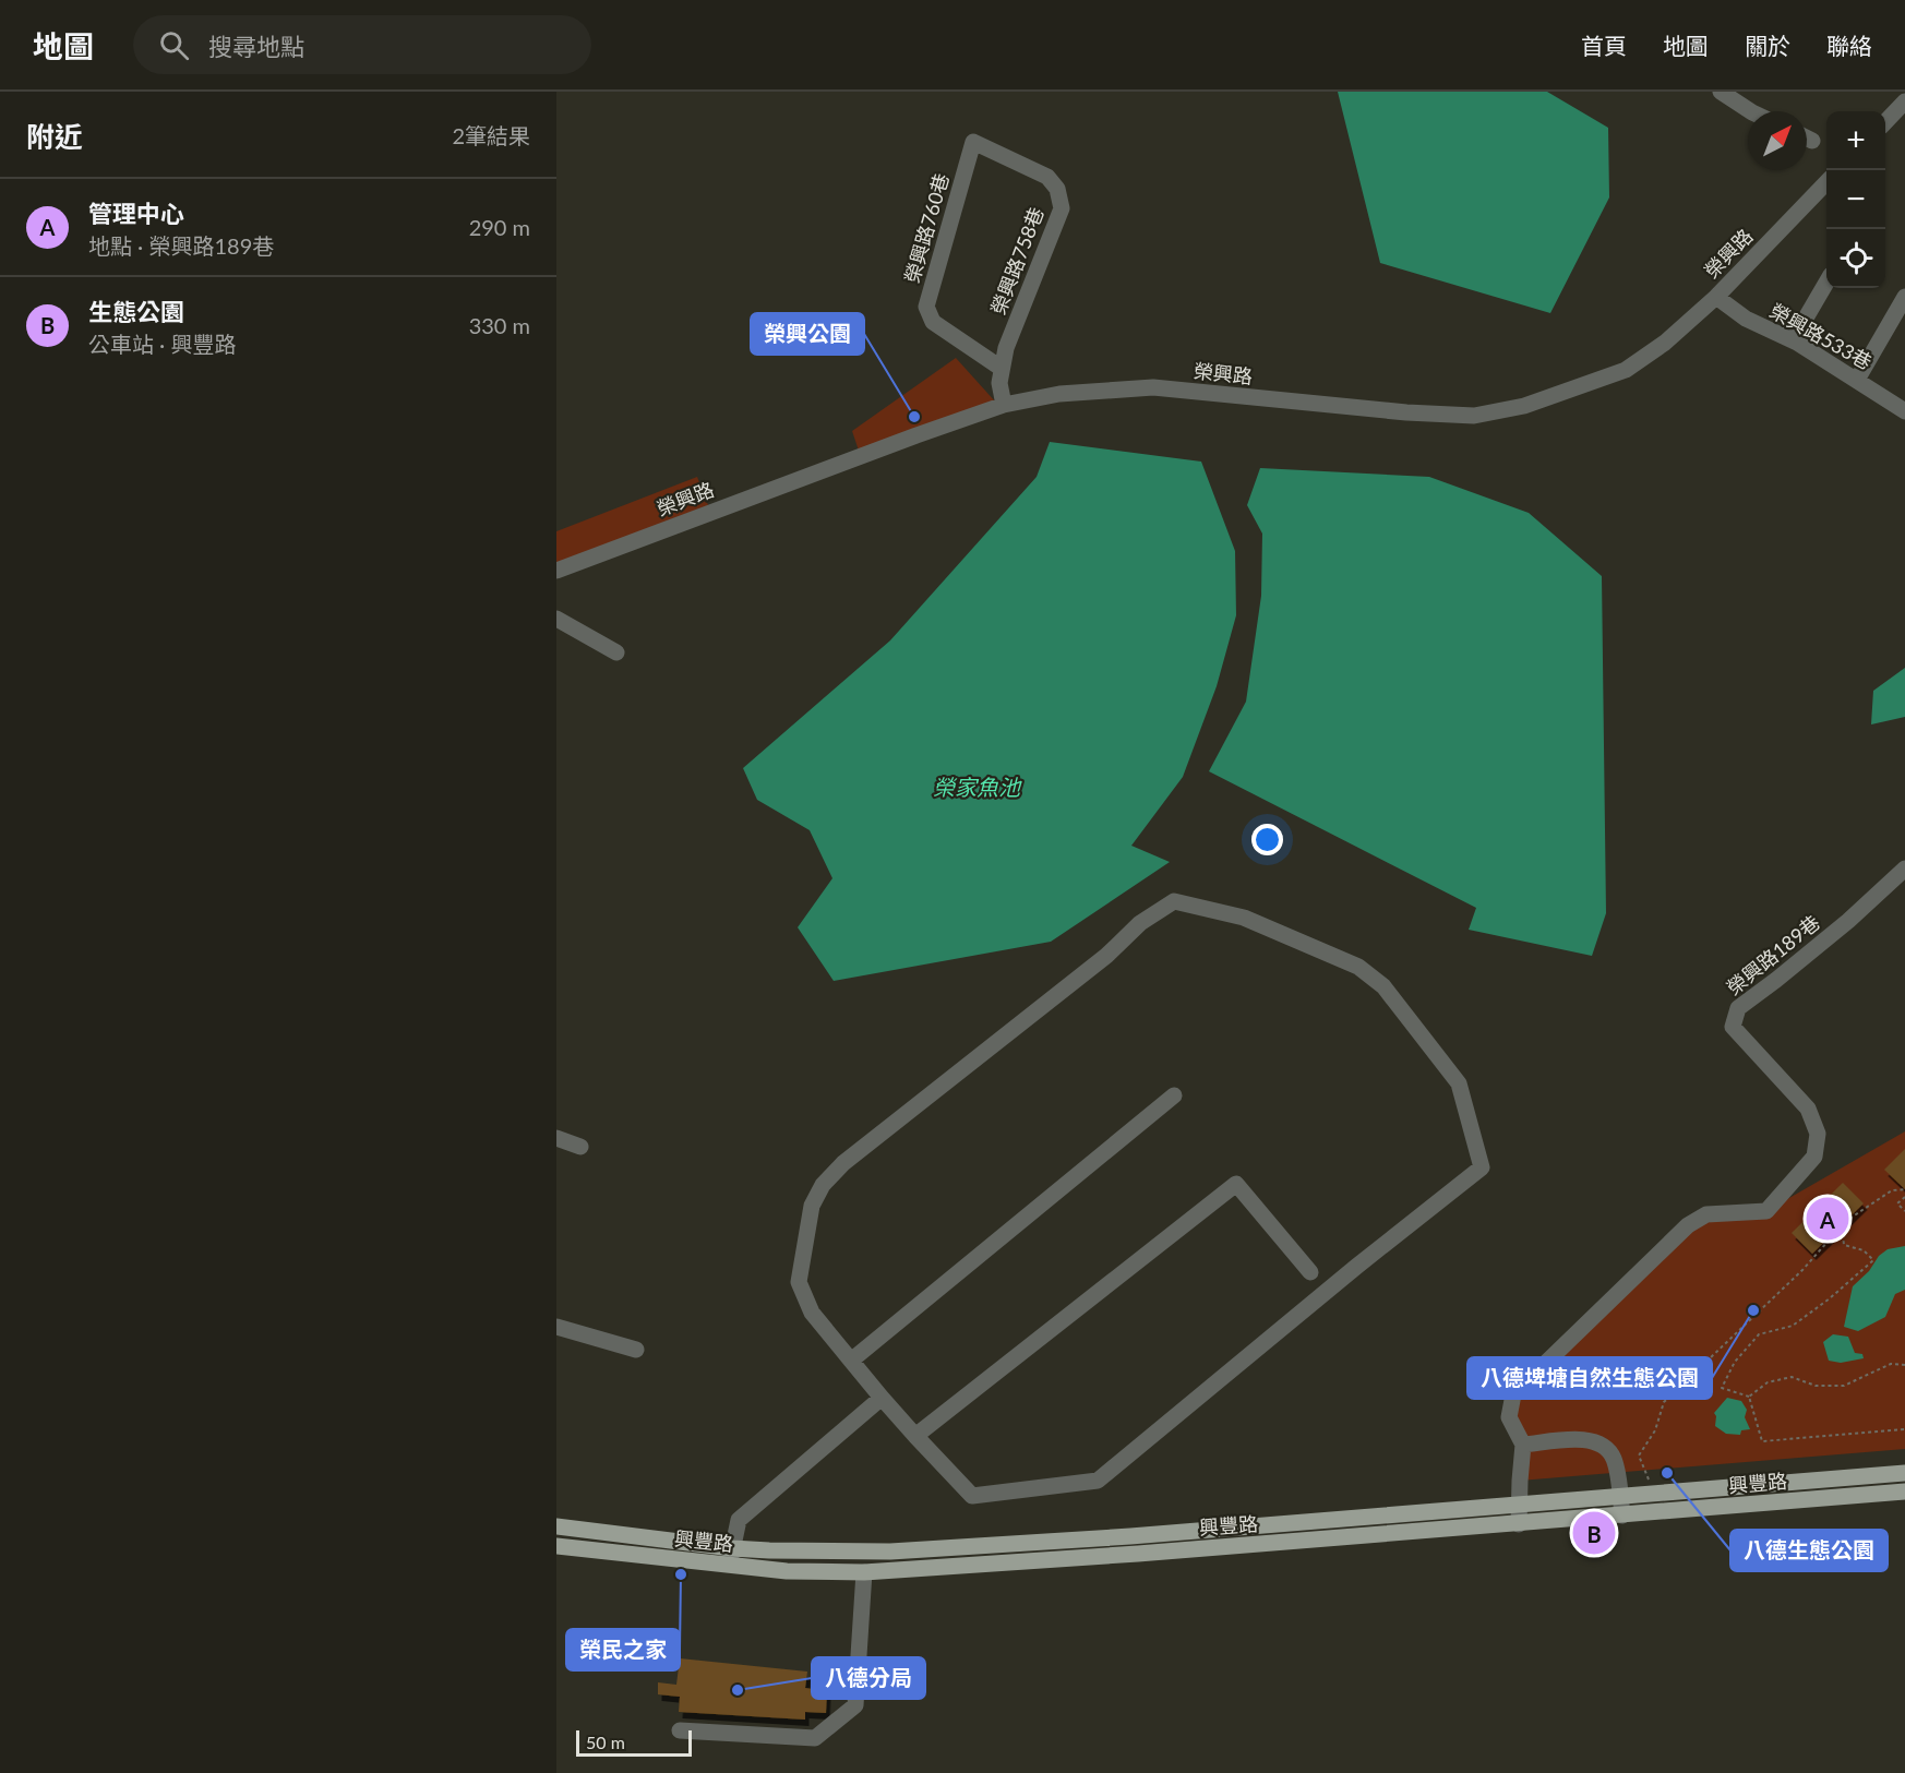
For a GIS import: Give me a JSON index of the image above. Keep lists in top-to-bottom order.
{
  "streets": {
    "main road": ["興豐路"],
    "street": [
      "榮興路760巷",
      "榮興路",
      "榮興路758巷",
      "榮興路533巷",
      "榮興路189巷"
    ]
  },
  "crossings": [
    ["榮興路760巷", "榮興路758巷"],
    ["榮興路", "榮興路758巷"],
    ["榮興路", "榮興路533巷"]
  ],
  "water": ["榮家魚池"],
  "places": [
    "榮興公園",
    "八德埤塘自然生態公園",
    "八德生態公園",
    "榮民之家",
    "八德分局"
  ],
  "scale_bar": "50 m",
  "north": "top right",
  "page": {
    "header": "地圖",
    "search": "搜尋地點",
    "nav": [
      "首頁",
      "地圖",
      "關於",
      "聯絡"
    ],
    "heading": ["附近", "2筆結果"],
    "map_buttons": ["+", "−"],
    "list": [
      {
        "mark": "A",
        "name": "管理中心",
        "note": "地點 · 榮興路189巷",
        "value": "290 m"
      },
      {
        "mark": "B",
        "name": "生態公園",
        "note": "公車站 · 興豐路",
        "value": "330 m"
      }
    ],
    "pins": ["A", "B"],
    "scale": "50 m"
  }
}
